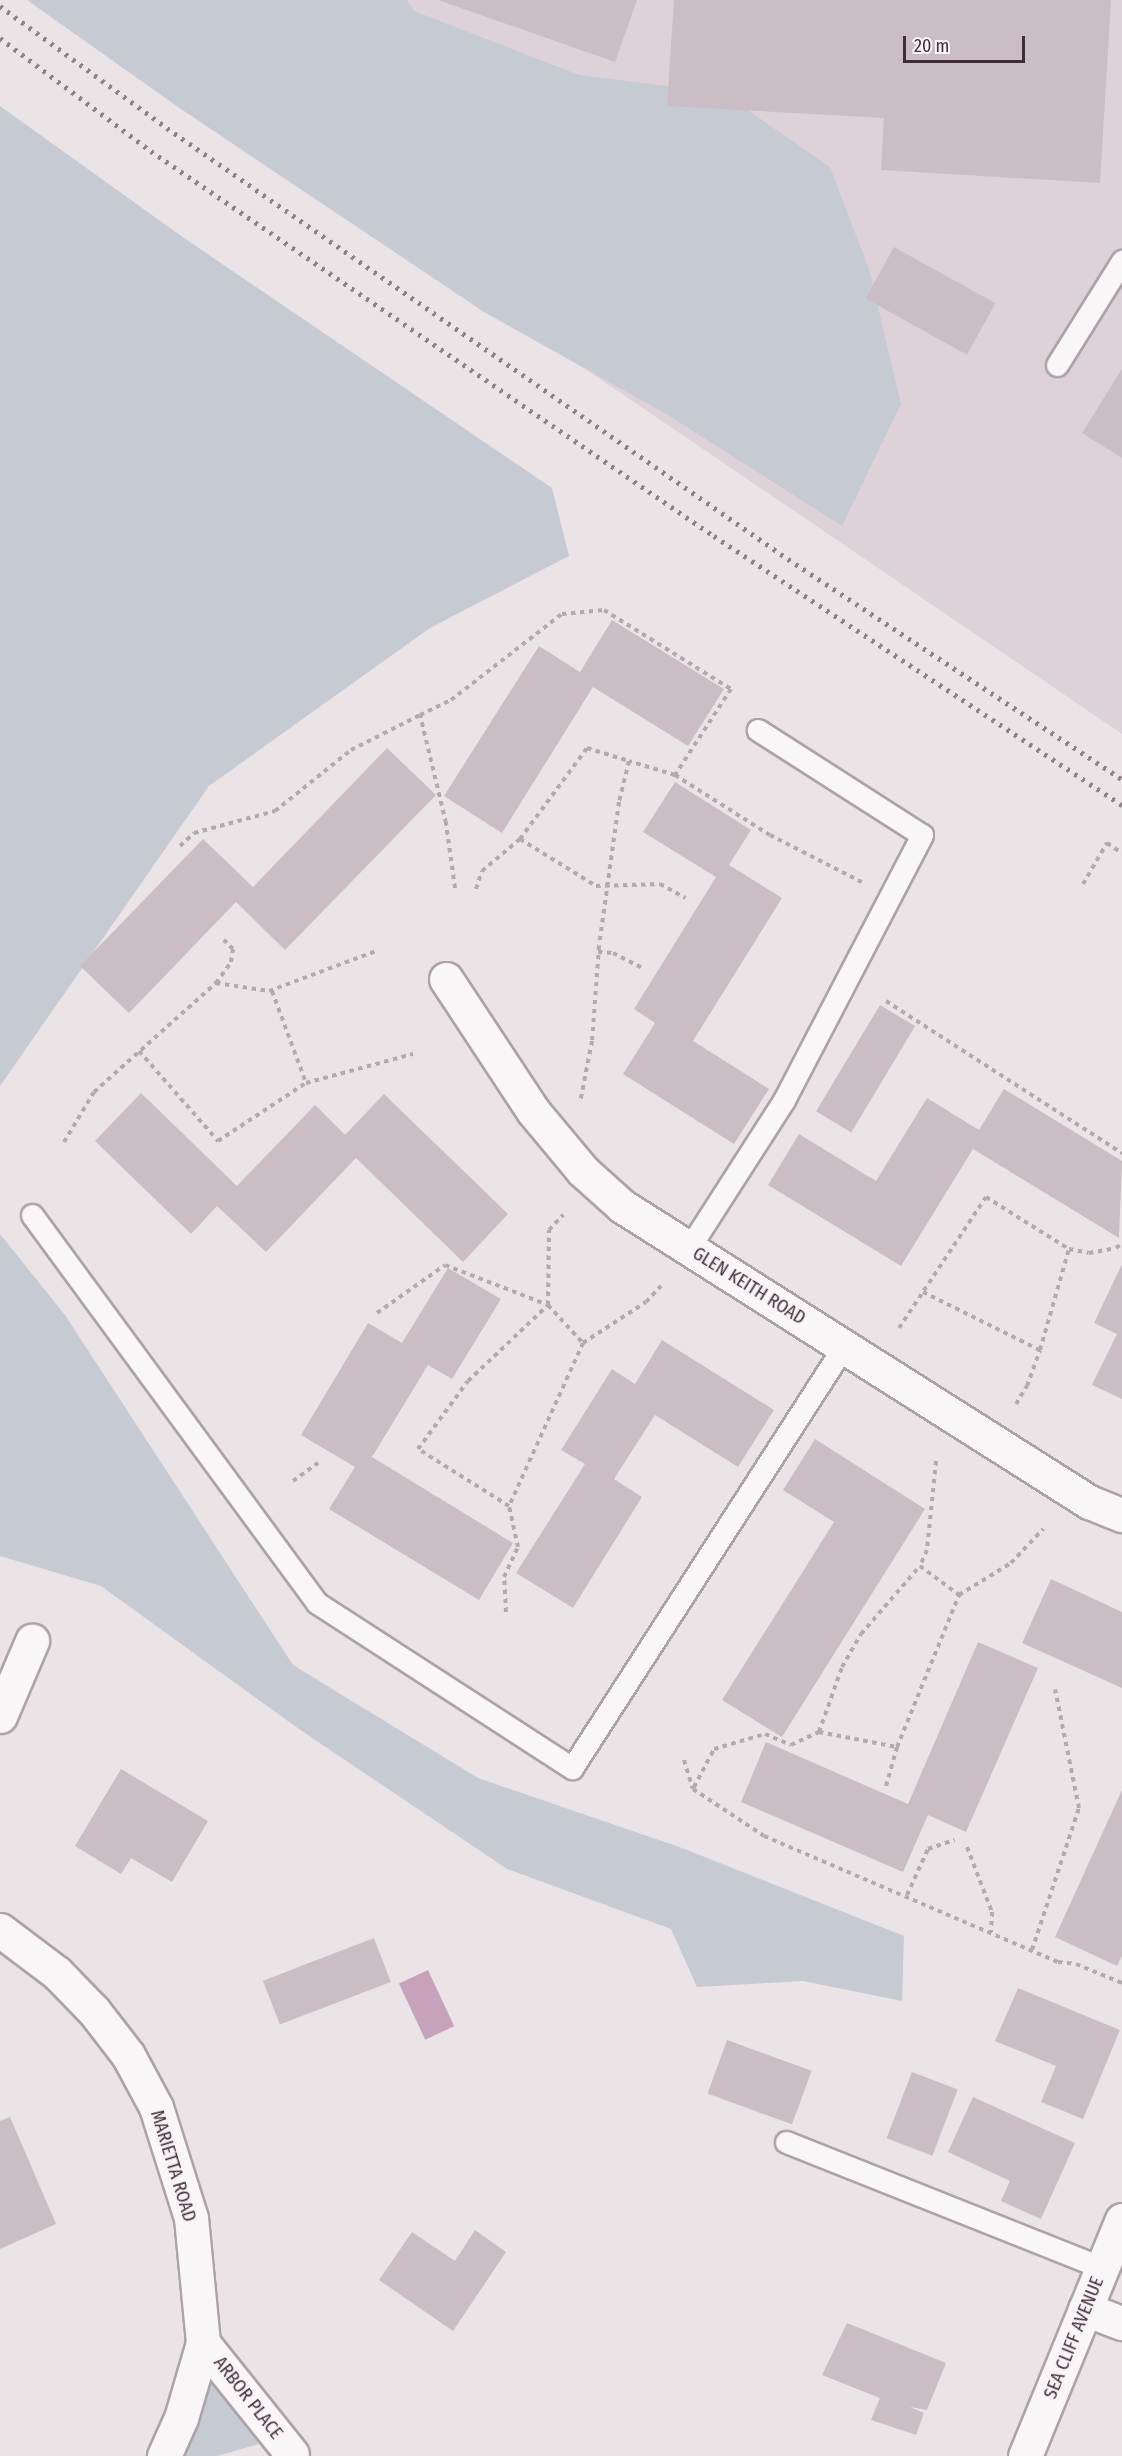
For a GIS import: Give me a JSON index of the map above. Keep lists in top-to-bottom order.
{
  "streets": {
    "street": [
      "GLEN KEITH ROAD",
      "MARIETTA ROAD",
      "SEA CLIFF AVENUE",
      "ARBOR PLACE"
    ]
  },
  "crossings": [
    ["MARIETTA ROAD", "ARBOR PLACE"]
  ],
  "scale_bar": "20 m"
}
